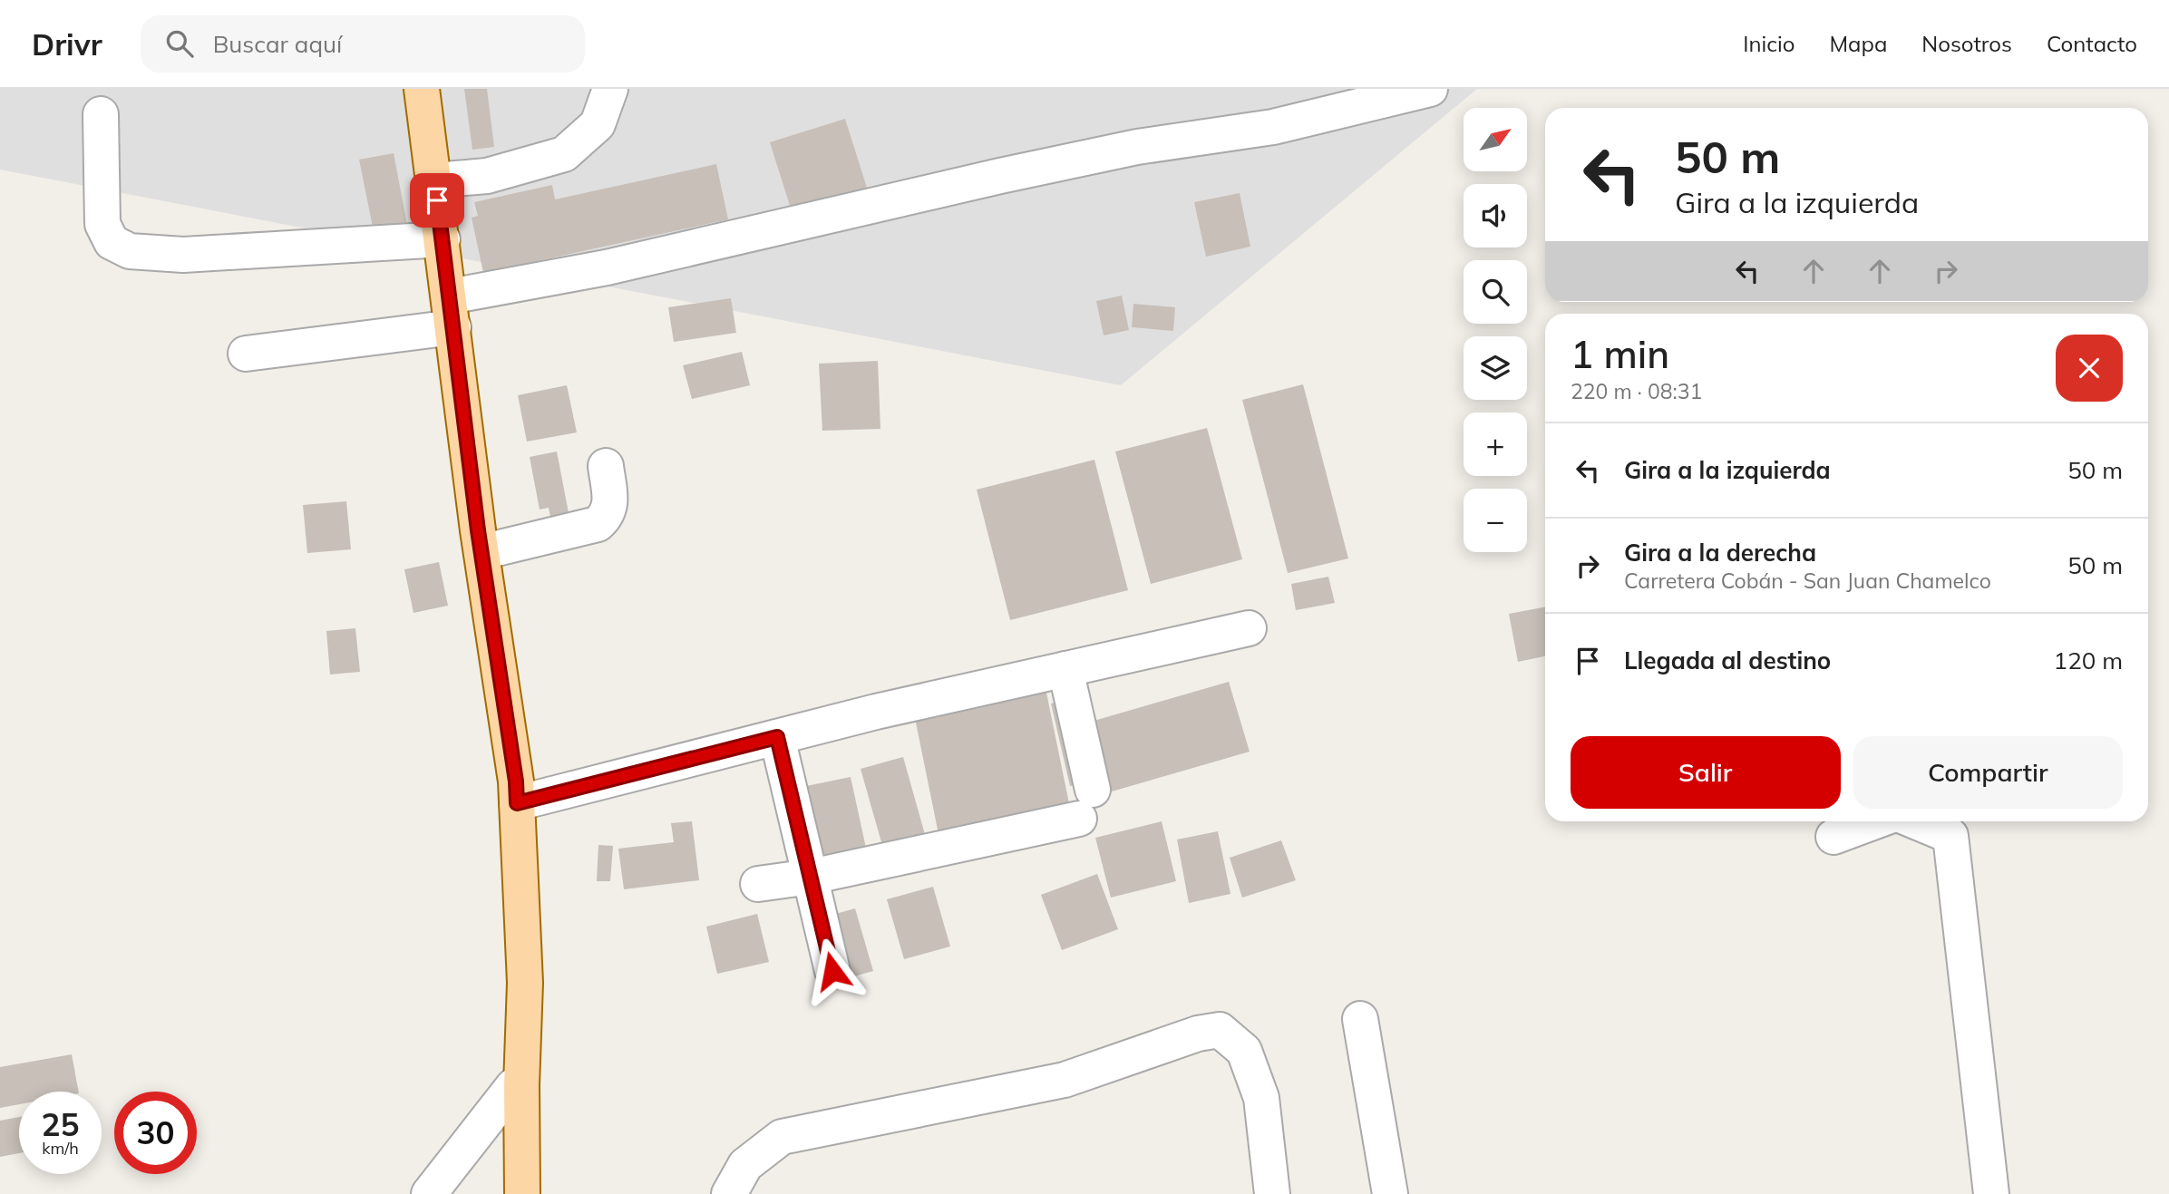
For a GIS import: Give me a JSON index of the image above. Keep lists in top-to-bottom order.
{
  "north": "top right",
  "page": {
    "header": "Drivr",
    "search": "Buscar aquí",
    "nav": [
      "Inicio",
      "Mapa",
      "Nosotros",
      "Contacto"
    ],
    "map_buttons": ["+", "−"],
    "turn": ["50 m", "Gira a la izquierda"],
    "heading": ["1 min", "220 m · 08:31"],
    "list": [
      {
        "name": "Gira a la izquierda",
        "value": "50 m"
      },
      {
        "name": "Gira a la derecha",
        "note": "Carretera Cobán - San Juan Chamelco",
        "value": "50 m"
      },
      {
        "name": "Llegada al destino",
        "value": "120 m"
      }
    ],
    "buttons": ["Salir", "Compartir"],
    "speed": "25 km/h",
    "limit": "30"
  }
}
